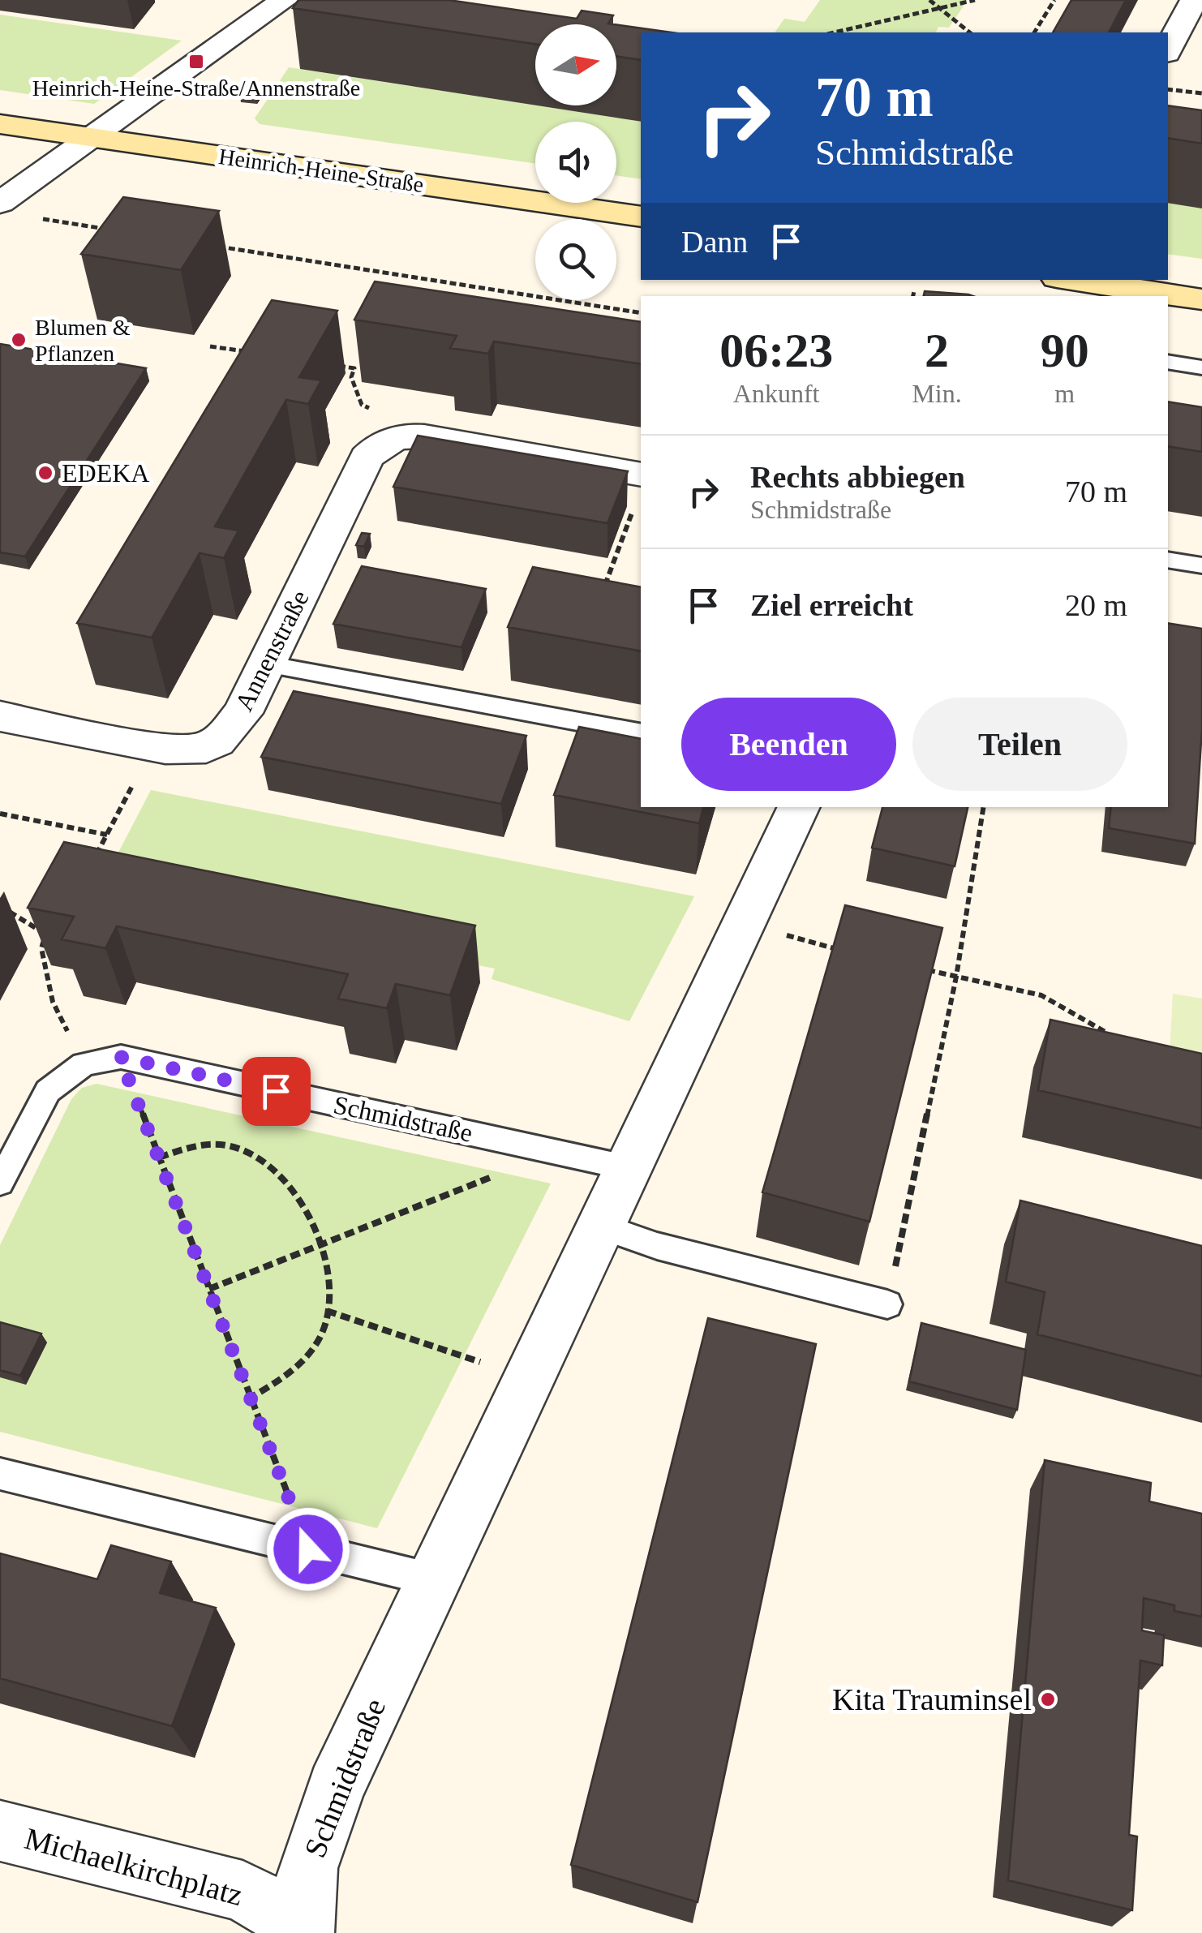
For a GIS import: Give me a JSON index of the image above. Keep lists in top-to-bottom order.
{
  "streets": {
    "main road": ["Heinrich-Heine-Straße"],
    "street": ["Annenstraße", "Schmidstraße", "Michaelkirchplatz"]
  },
  "crossings": [
    ["Schmidstraße", "Michaelkirchplatz"]
  ],
  "places": {
    "transit": ["Heinrich-Heine-Straße/Annenstraße"],
    "other": ["Blumen & Pflanzen", "EDEKA", "Kita Trauminsel"]
  },
  "north": "right",
  "page": {
    "turn": ["70 m", "Schmidstraße"],
    "then": "Dann",
    "eta": [
      "06:23",
      "Ankunft",
      "2",
      "Min.",
      "90",
      "m"
    ],
    "list": [
      {
        "name": "Rechts abbiegen",
        "note": "Schmidstraße",
        "value": "70 m"
      },
      {
        "name": "Ziel erreicht",
        "value": "20 m"
      }
    ],
    "buttons": ["Beenden", "Teilen"]
  }
}
